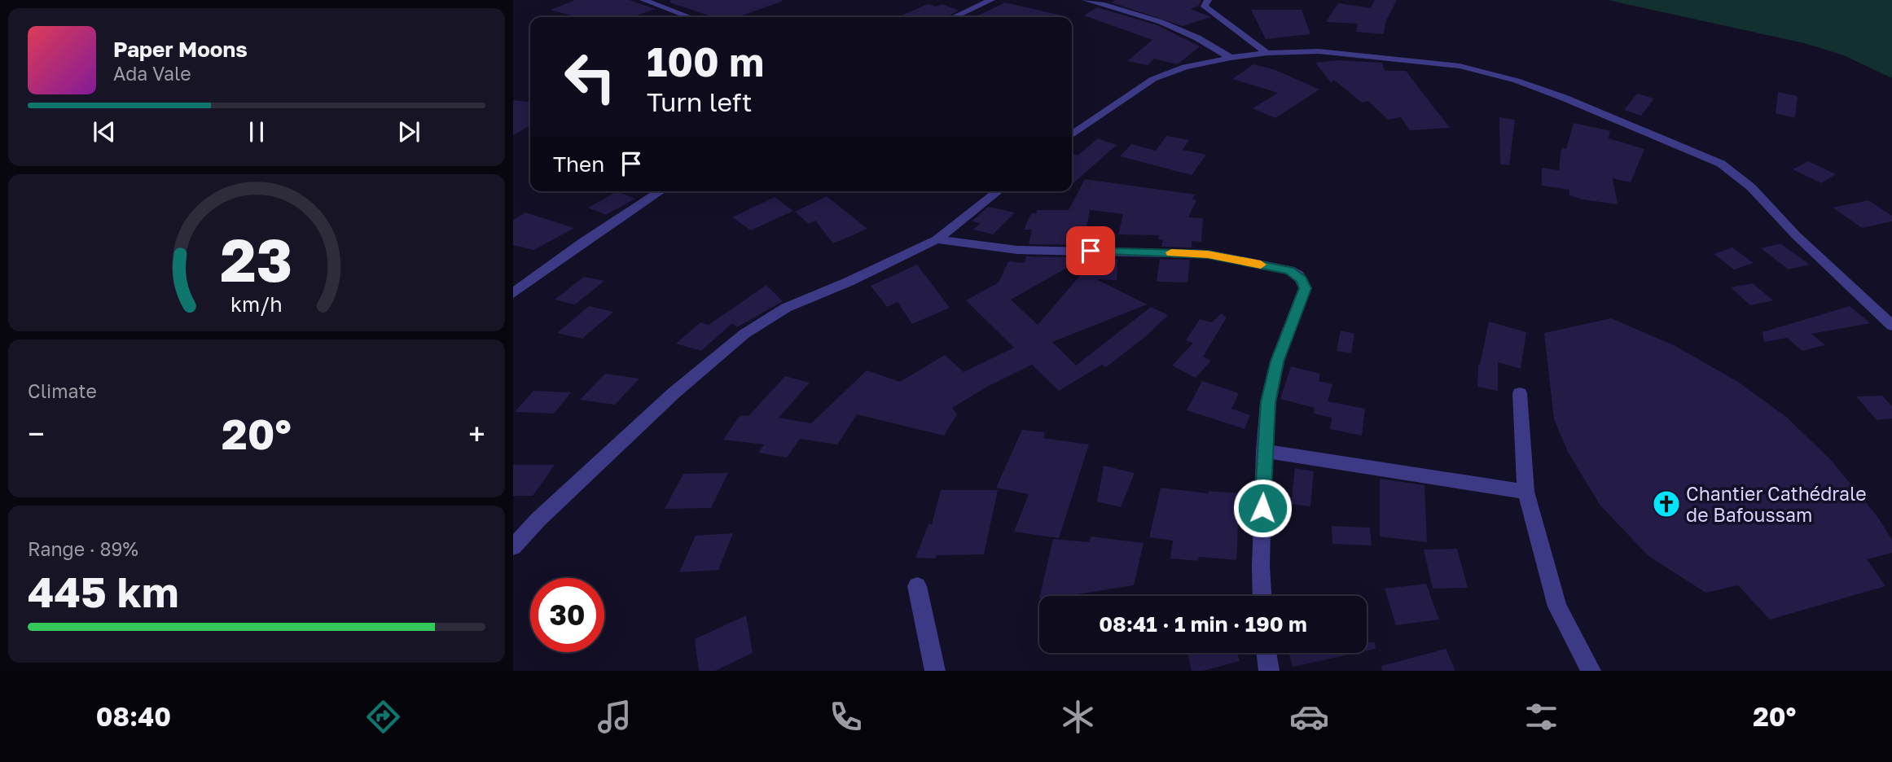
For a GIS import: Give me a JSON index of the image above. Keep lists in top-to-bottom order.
{
  "places": {
    "church": ["Chantier Cathédrale de Bafoussam"]
  },
  "page": {
    "turn": ["100 m", "Turn left"],
    "song": ["Paper Moons", "Ada Vale"],
    "then": "Then",
    "tile": [
      "Climate",
      ["Range · 89%", "445 km"]
    ],
    "heat": ["−", "20°", "+"],
    "limit": "30",
    "trip": "08:41 · 1 min · 190 m",
    "tabs": ["08:40", "20°"],
    "gauge": ["23", "km/h"]
  }
}
